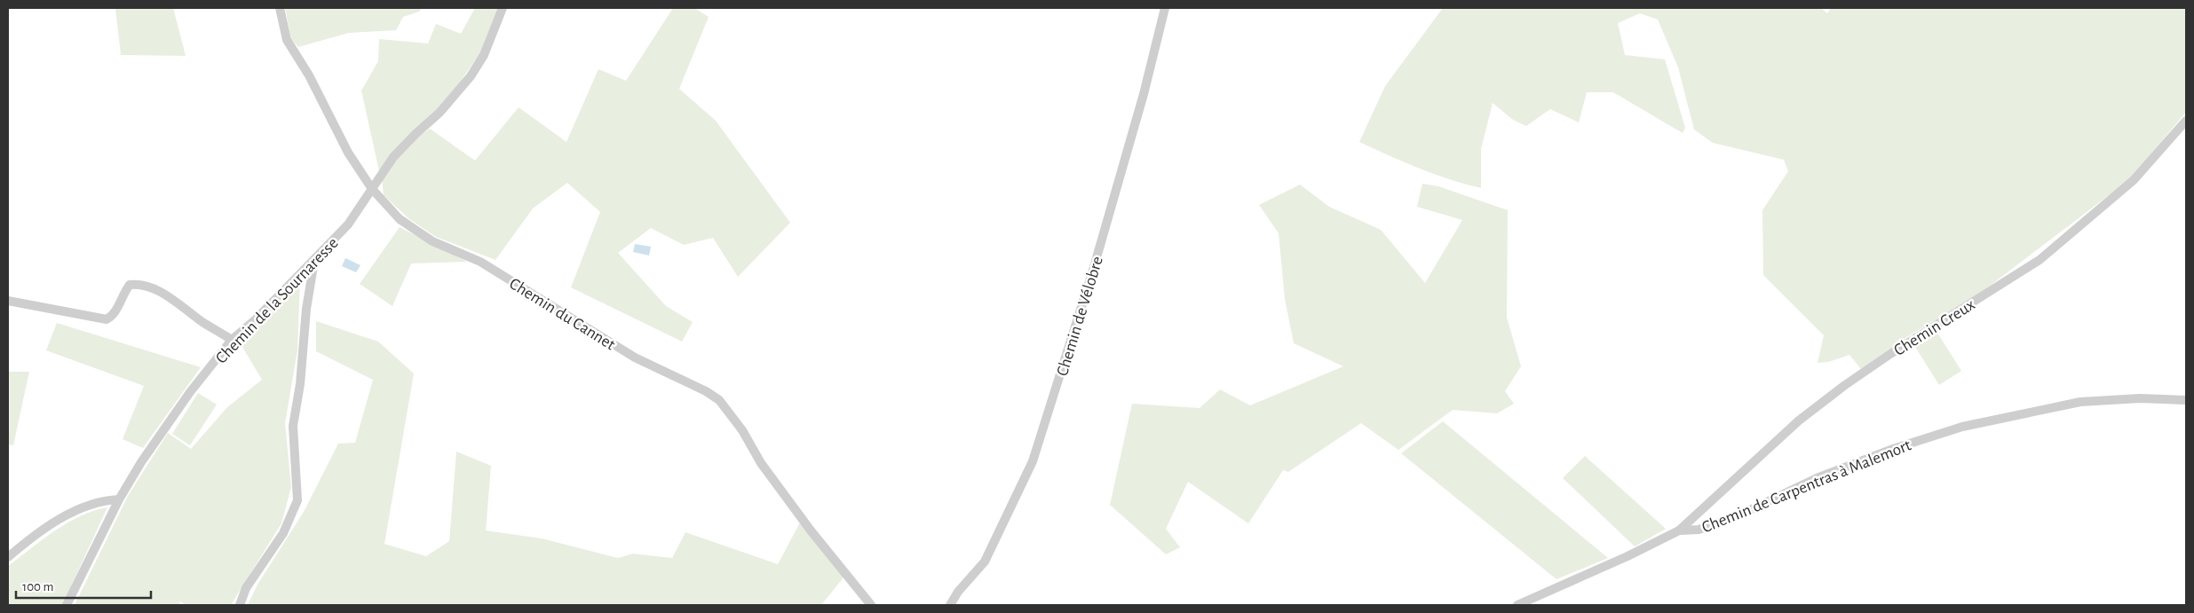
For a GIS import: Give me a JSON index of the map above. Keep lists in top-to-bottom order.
{
  "streets": {
    "street": [
      "Chemin de la Sournaresse",
      "Chemin du Cannet",
      "Chemin de Vélobre",
      "Chemin Creux",
      "Chemin de Carpentras à Malemort"
    ]
  },
  "crossings": [
    ["Chemin de la Sournaresse", "Chemin du Cannet"],
    ["Chemin Creux", "Chemin de Carpentras à Malemort"]
  ],
  "scale_bar": "100 m"
}
